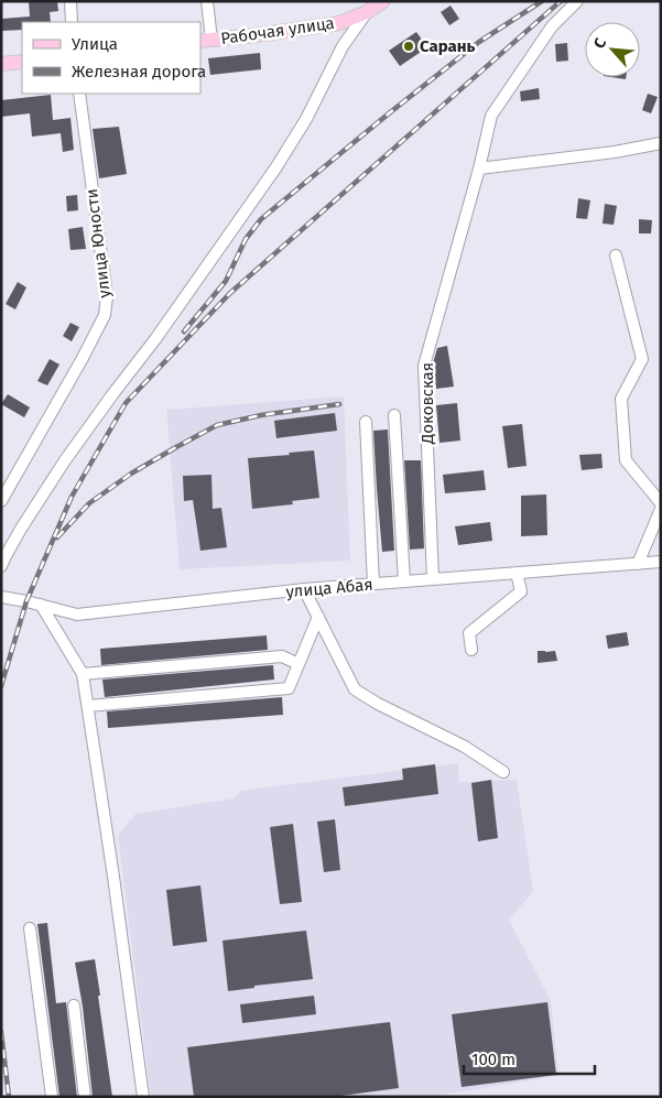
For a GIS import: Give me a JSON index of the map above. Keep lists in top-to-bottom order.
{
  "streets": {
    "main road": ["Рабочая улица"],
    "street": ["улица Юности", "Доковская", "улица Абая"]
  },
  "crossings": [
    ["Доковская", "улица Абая"]
  ],
  "places": ["Сарань"],
  "legend": ["Улица", "Железная дорога"],
  "scale_bar": "100 m",
  "north": "top left"
}
